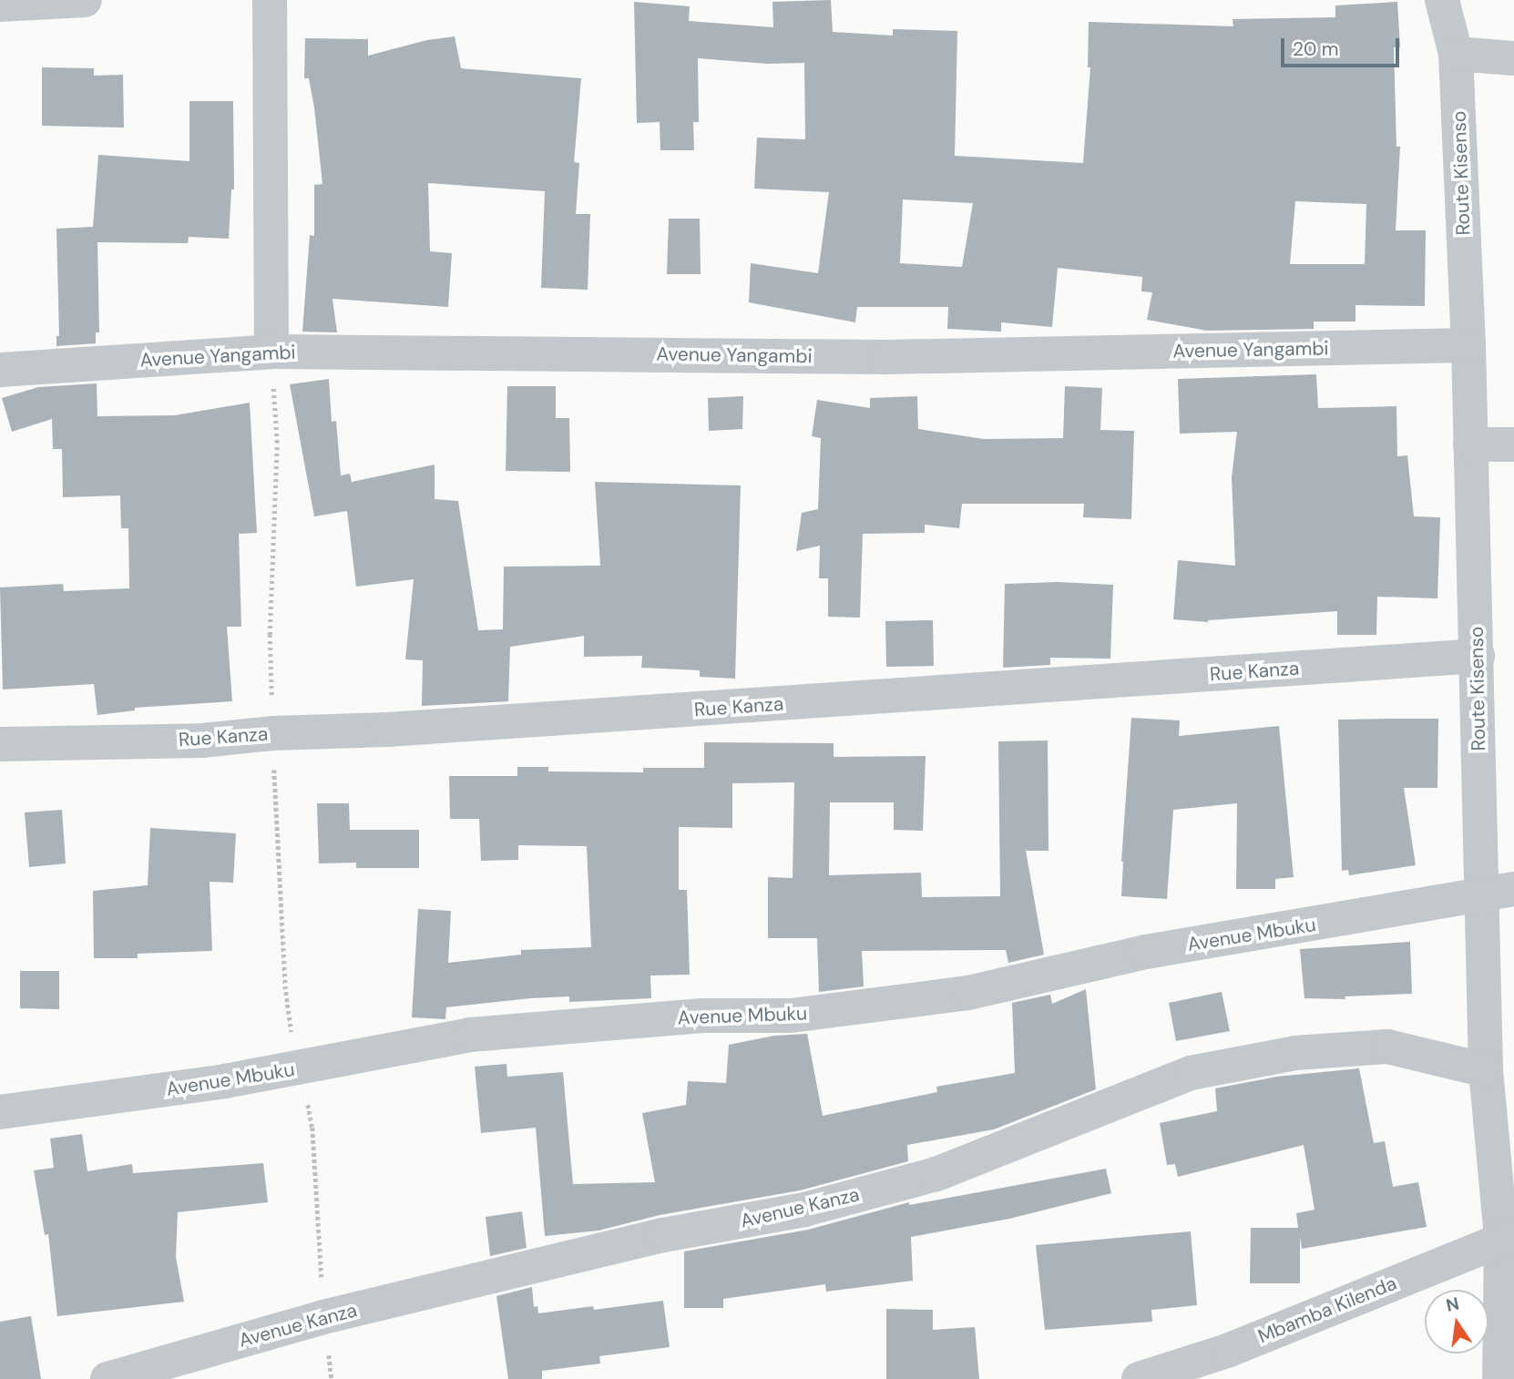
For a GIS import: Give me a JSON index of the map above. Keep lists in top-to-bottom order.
{
  "streets": {
    "street": [
      "Route Kisenso",
      "Avenue Yangambi",
      "Rue Kanza",
      "Avenue Mbuku",
      "Avenue Kanza",
      "Mbamba Kilenda"
    ]
  },
  "crossings": [
    ["Route Kisenso", "Avenue Yangambi"],
    ["Route Kisenso", "Rue Kanza"],
    ["Route Kisenso", "Avenue Mbuku"],
    ["Route Kisenso", "Avenue Kanza"],
    ["Route Kisenso", "Mbamba Kilenda"]
  ],
  "scale_bar": "20 m",
  "north": "top"
}
